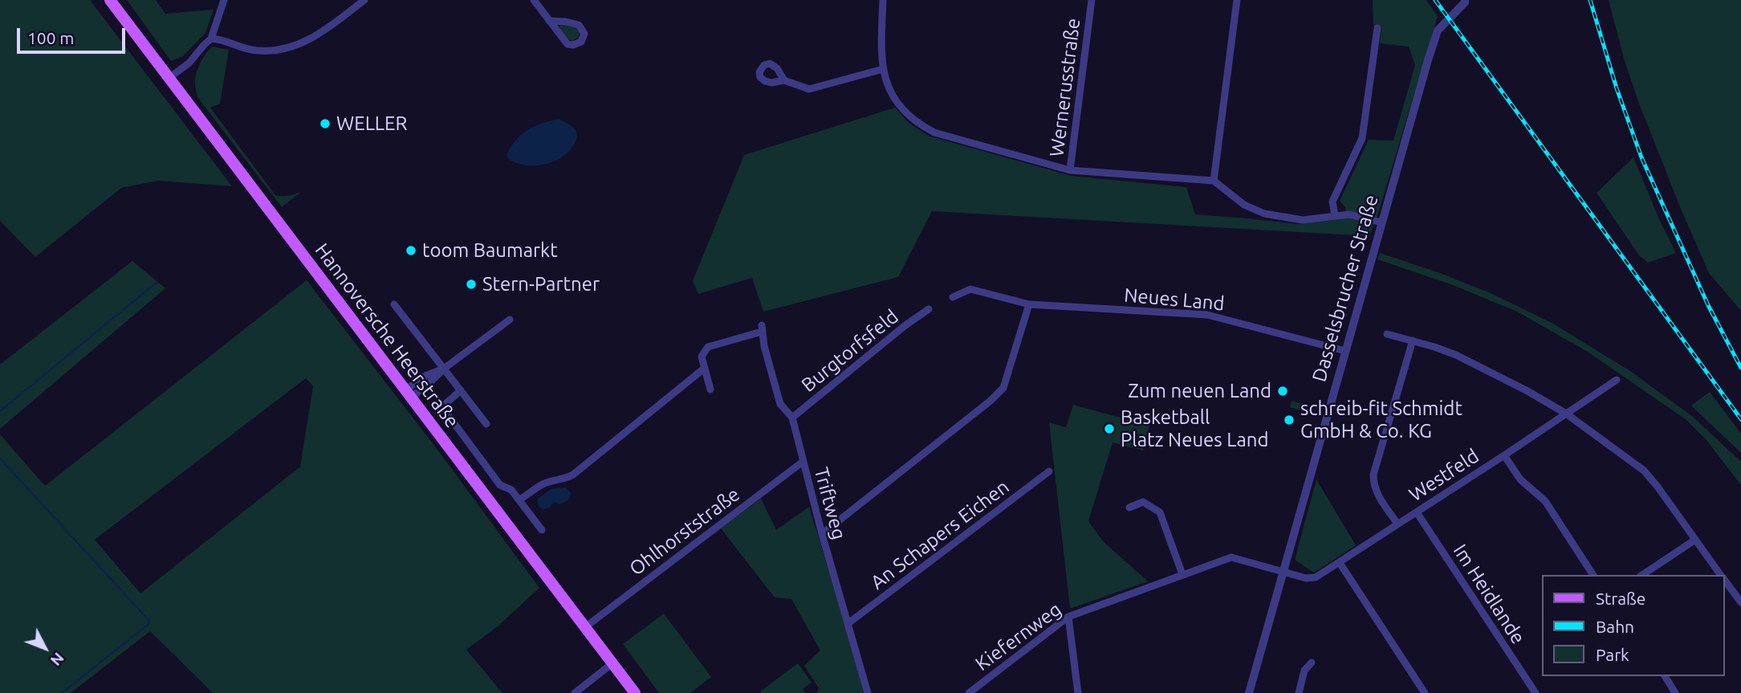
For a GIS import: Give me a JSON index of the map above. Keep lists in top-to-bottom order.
{
  "streets": {
    "main road": ["Hannoversche Heerstraße"],
    "street": [
      "Wernerusstraße",
      "Dasselsbrucher Straße",
      "Neues Land",
      "Burgtorfsfeld",
      "Westfeld",
      "Triftweg",
      "Ohlhorststraße",
      "An Schapers Eichen",
      "Im Heidlande",
      "Kiefernweg"
    ]
  },
  "crossings": [
    ["Dasselsbrucher Straße", "Neues Land"],
    ["Dasselsbrucher Straße", "Westfeld"],
    ["Dasselsbrucher Straße", "Kiefernweg"],
    ["Hannoversche Heerstraße", "Ohlhorststraße"],
    ["Burgtorfsfeld", "Triftweg"],
    ["Westfeld", "Im Heidlande"],
    ["Westfeld", "Kiefernweg"],
    ["Triftweg", "Ohlhorststraße"],
    ["Triftweg", "An Schapers Eichen"]
  ],
  "places": [
    "WELLER",
    "toom Baumarkt",
    "Stern-Partner",
    "Zum neuen Land",
    "schreib-fit Schmidt GmbH & Co. KG",
    "Basketball Platz Neues Land"
  ],
  "legend": ["Straße", "Bahn", "Park"],
  "scale_bar": "100 m",
  "north": "bottom right"
}
